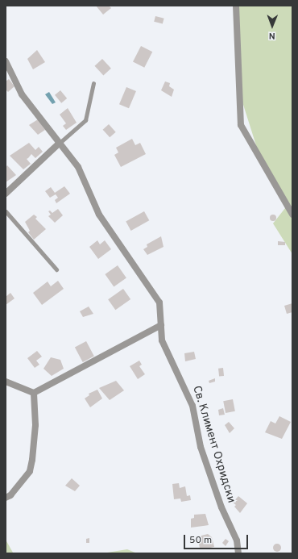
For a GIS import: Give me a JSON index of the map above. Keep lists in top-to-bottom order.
{
  "streets": {
    "street": ["Св. Климент Охридски"]
  },
  "scale_bar": "50 m",
  "north": "bottom"
}
